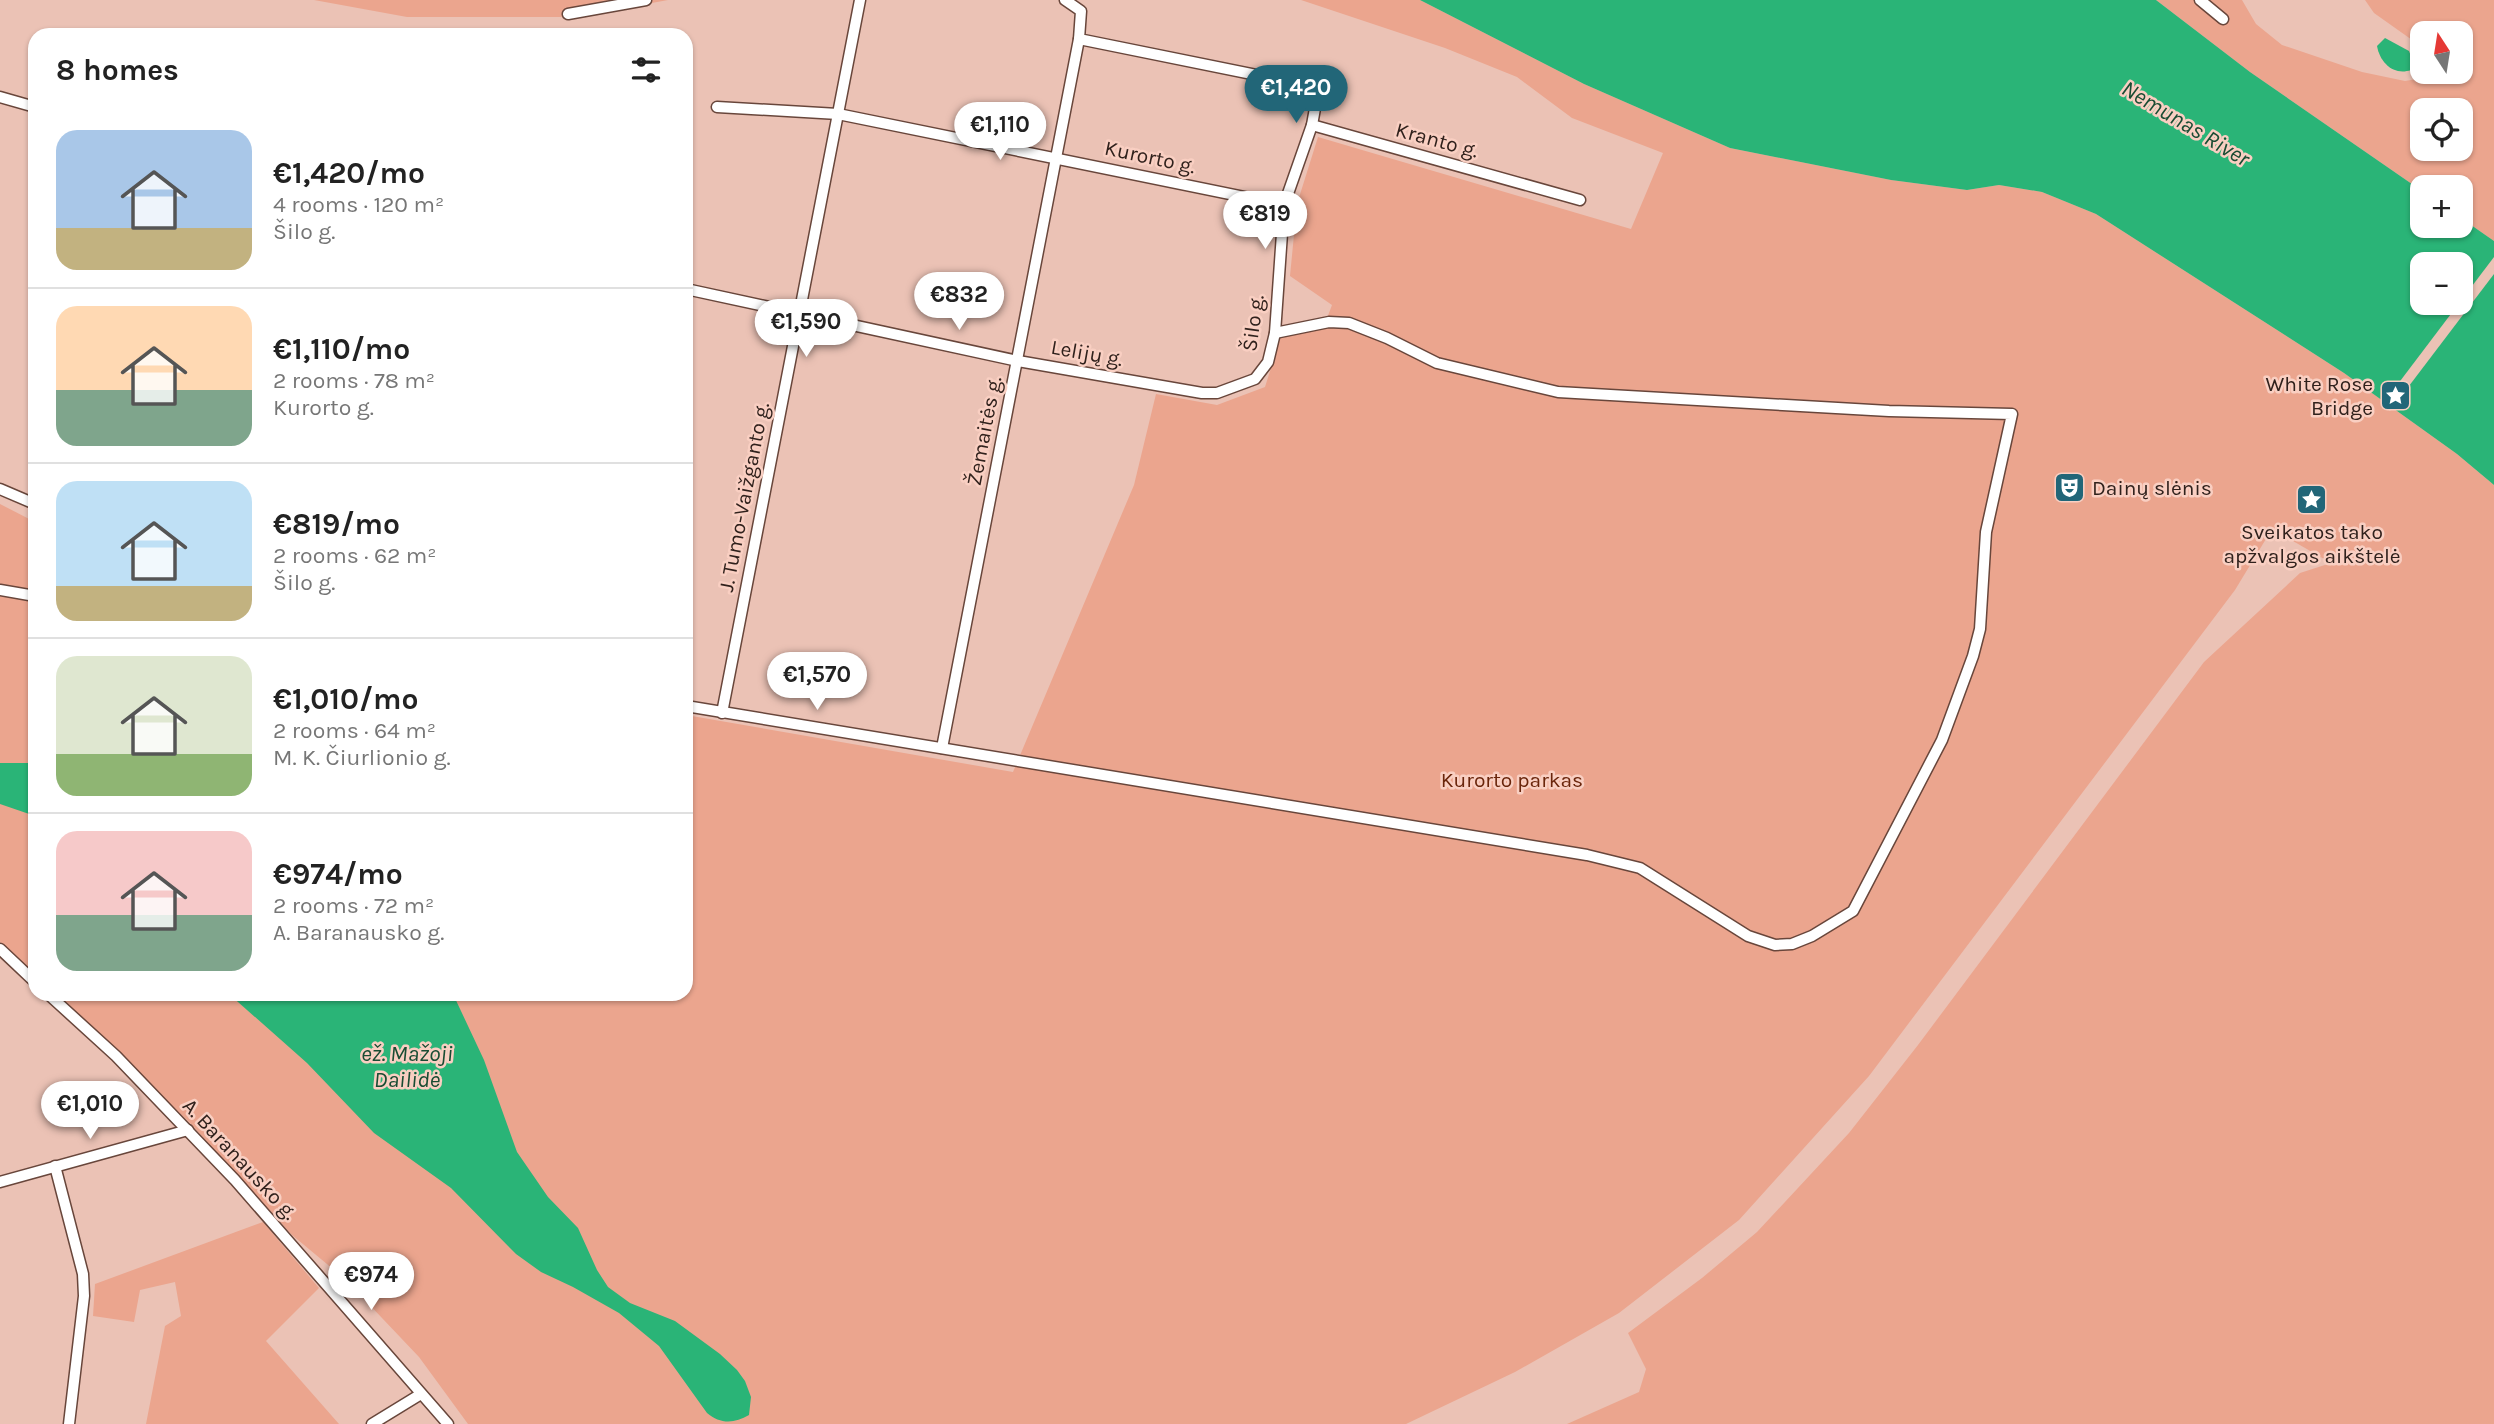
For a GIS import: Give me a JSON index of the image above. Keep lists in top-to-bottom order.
{
  "streets": {
    "street": [
      "Kranto g.",
      "Kurorto g.",
      "Šilo g.",
      "Lelijų g.",
      "Žemaitės g.",
      "J. Tumo-Vaižganto g.",
      "A. Baranausko g."
    ]
  },
  "crossings": [
    ["Kranto g.", "Šilo g."],
    ["Kurorto g.", "Šilo g."],
    ["Kurorto g.", "Žemaitės g."],
    ["Kurorto g.", "J. Tumo-Vaižganto g."],
    ["Šilo g.", "Lelijų g."],
    ["Lelijų g.", "Žemaitės g."],
    ["Lelijų g.", "J. Tumo-Vaižganto g."]
  ],
  "water": ["Nemunas River", "ež. Mažoji Dailidė"],
  "parks": ["Kurorto parkas"],
  "places": {
    "place": ["White Rose Bridge", "Sveikatos tako apžvalgos aikštelė"],
    "theatre": ["Dainų slėnis"]
  },
  "north": "top",
  "page": {
    "map_buttons": ["+", "−"],
    "heading": "8 homes",
    "price": [
      "€1,420",
      "€1,110",
      "€819",
      "€832",
      "€1,590",
      "€1,570",
      "€1,010",
      "€974"
    ],
    "list": [
      {
        "name": "€1,420/mo",
        "note": "4 rooms · 120 m² · Šilo g."
      },
      {
        "name": "€1,110/mo",
        "note": "2 rooms · 78 m² · Kurorto g."
      },
      {
        "name": "€819/mo",
        "note": "2 rooms · 62 m² · Šilo g."
      },
      {
        "name": "€1,010/mo",
        "note": "2 rooms · 64 m² · M. K. Čiurlionio g."
      },
      {
        "name": "€974/mo",
        "note": "2 rooms · 72 m² · A. Baranausko g."
      }
    ]
  }
}
